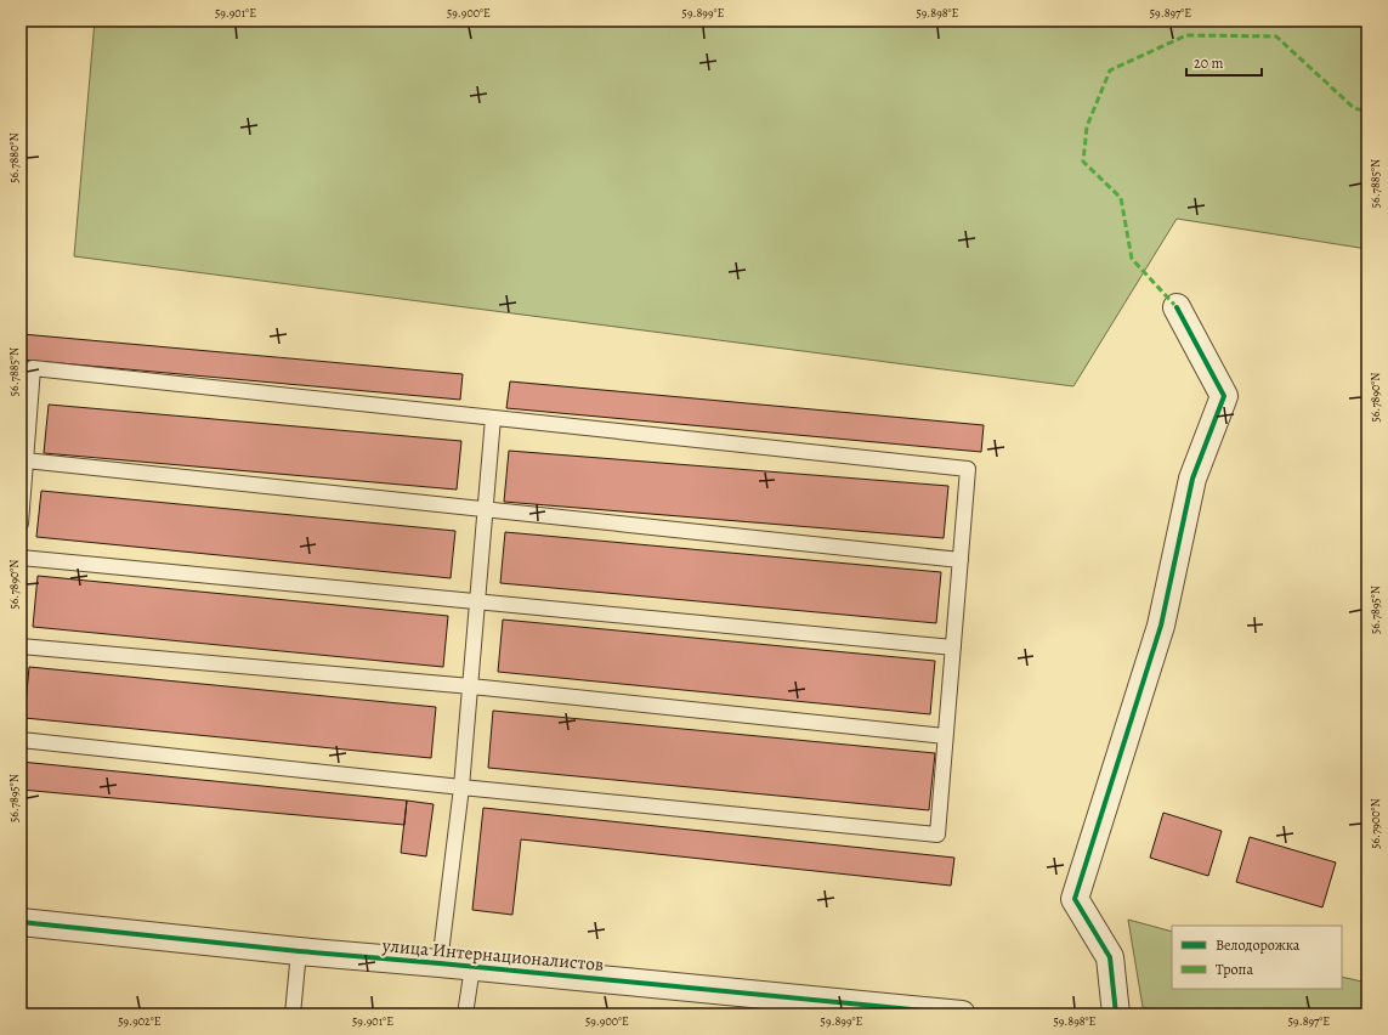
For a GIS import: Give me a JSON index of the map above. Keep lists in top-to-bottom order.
{
  "streets": {
    "street": ["улица Интернационалистов"]
  },
  "legend": ["Велодорожка", "Тропа"],
  "scale_bar": "20 m",
  "coordinates": [
    "59.901°E",
    "59.900°E",
    "59.899°E",
    "59.898°E",
    "59.897°E",
    "56.7880°N",
    "56.7885°N",
    "56.7890°N",
    "56.7895°N",
    "56.7900°N",
    "59.902°E"
  ]
}
